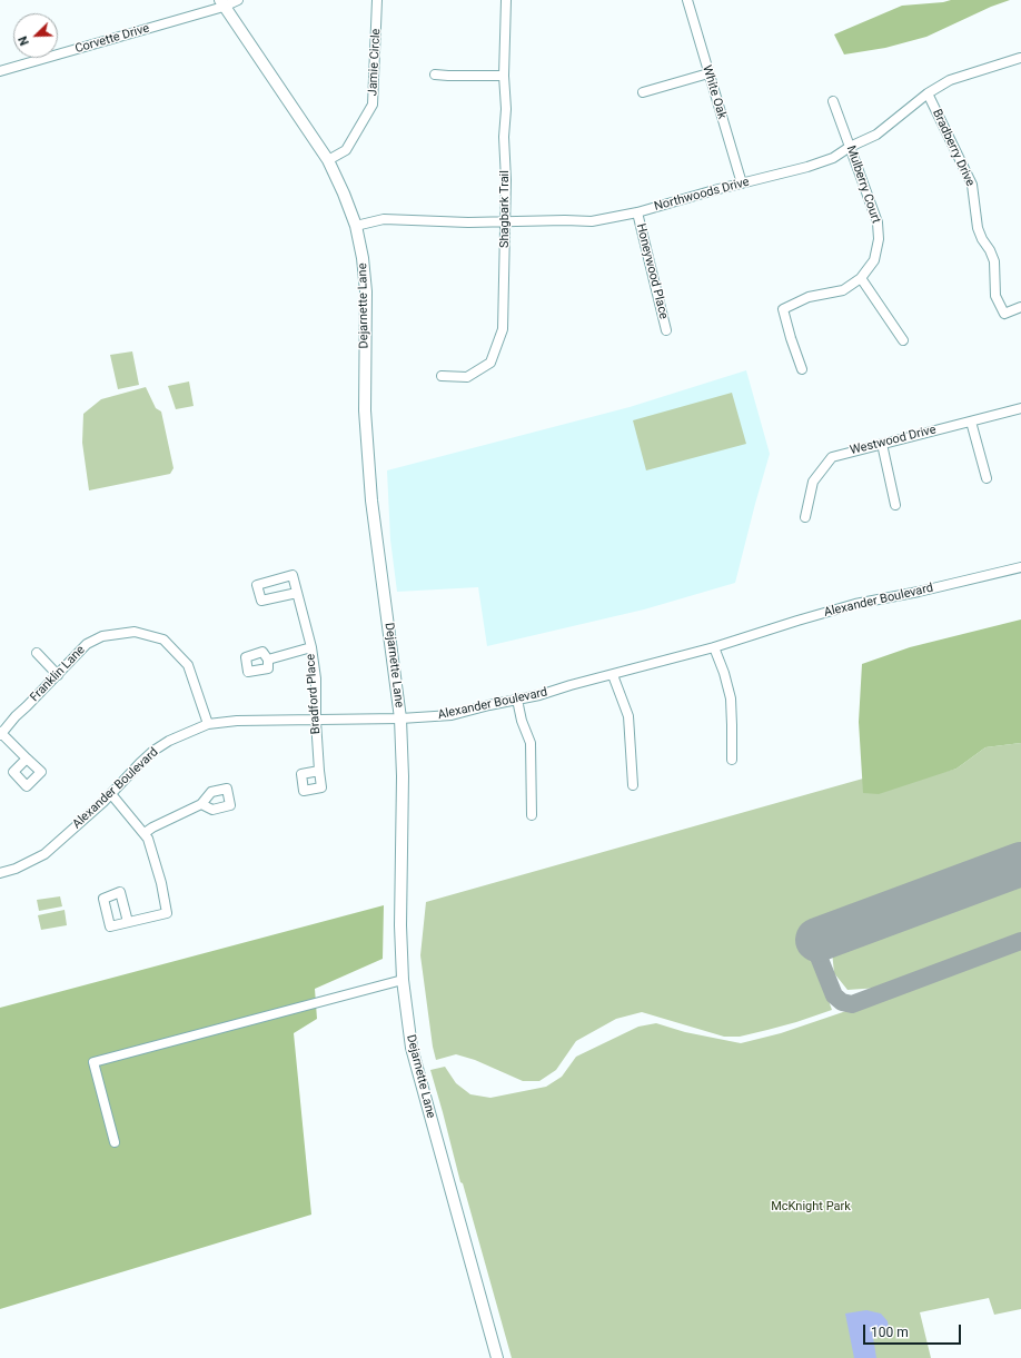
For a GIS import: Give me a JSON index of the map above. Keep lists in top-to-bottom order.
{
  "streets": {
    "main road": ["Dejarnette Lane"],
    "street": [
      "Corvette Drive",
      "Jamie Circle",
      "White Oak",
      "Bradberry Drive",
      "Mulberry Court",
      "Northwoods Drive",
      "Shagbark Trail",
      "Honeywood Place",
      "Westwood Drive",
      "Alexander Boulevard",
      "Franklin Lane",
      "Bradford Place"
    ]
  },
  "crossings": [
    ["Corvette Drive", "Dejarnette Lane"],
    ["Jamie Circle", "Dejarnette Lane"],
    ["White Oak", "Northwoods Drive"],
    ["Bradberry Drive", "Northwoods Drive"],
    ["Mulberry Court", "Northwoods Drive"],
    ["Northwoods Drive", "Shagbark Trail"],
    ["Northwoods Drive", "Honeywood Place"],
    ["Northwoods Drive", "Dejarnette Lane"],
    ["Dejarnette Lane", "Alexander Boulevard"],
    ["Alexander Boulevard", "Franklin Lane"],
    ["Alexander Boulevard", "Bradford Place"]
  ],
  "parks": ["McKnight Park"],
  "scale_bar": "100 m",
  "north": "bottom left"
}
